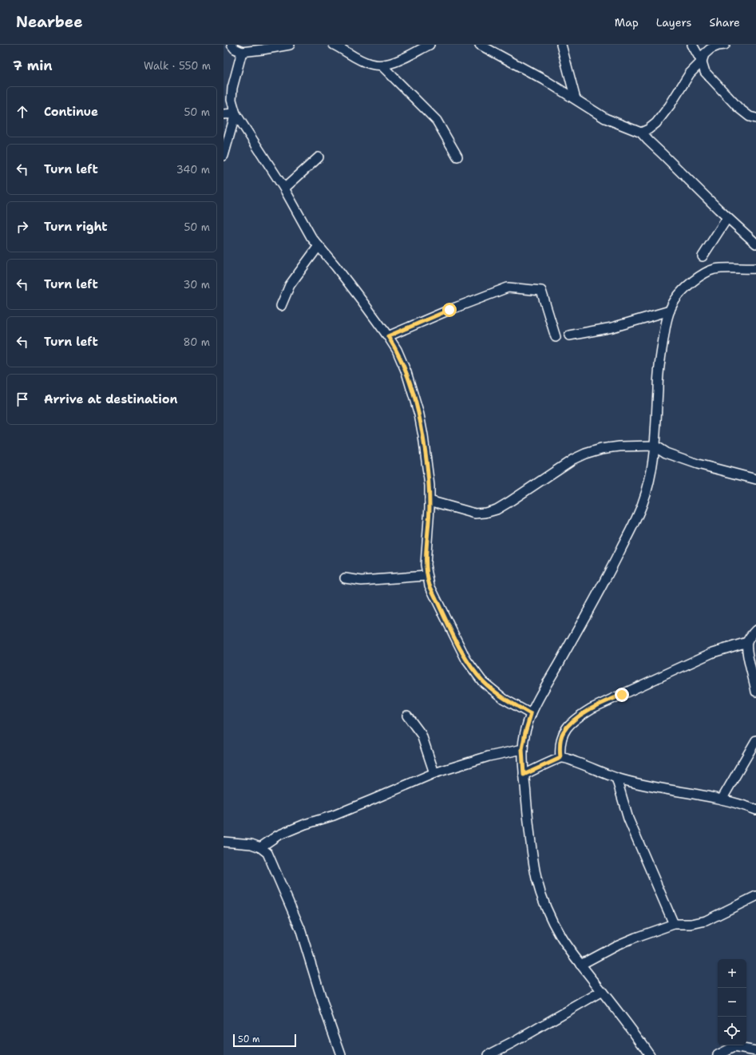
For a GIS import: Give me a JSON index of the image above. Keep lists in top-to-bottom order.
{
  "scale_bar": "50 m",
  "page": {
    "header": "Nearbee",
    "nav": ["Map", "Layers", "Share"],
    "heading": ["7 min", "Walk · 550 m"],
    "list": [
      ["Continue", "50 m"],
      ["Turn left", "340 m"],
      ["Turn right", "50 m"],
      ["Turn left", "30 m"],
      ["Turn left", "80 m"],
      "Arrive at destination"
    ],
    "map_buttons": ["+", "−"],
    "scale": "50 m"
  }
}
